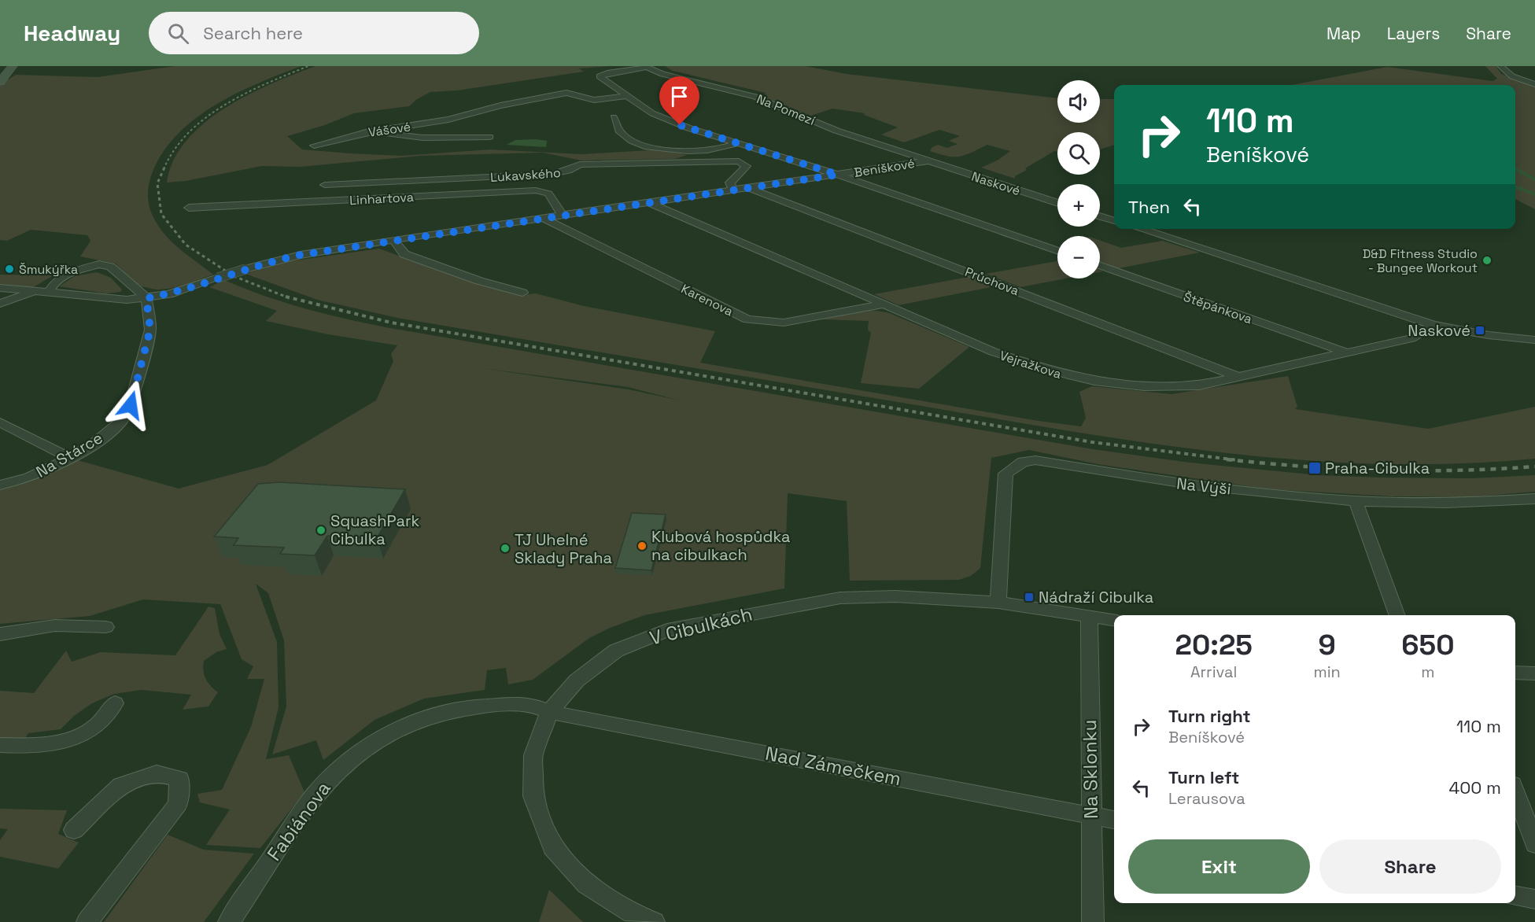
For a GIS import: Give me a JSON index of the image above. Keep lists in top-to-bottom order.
{
  "streets": {
    "street": [
      "Na Pomezí",
      "Vášové",
      "Beníškové",
      "Lukavského",
      "Naskové",
      "Linhartova",
      "Průchova",
      "Karenova",
      "Štěpánkova",
      "Vejražkova",
      "Na Stárce",
      "Na Výši",
      "V Cibulkách",
      "Nad Zámečkem",
      "Na Sklonku",
      "Fabiánova"
    ]
  },
  "crossings": [
    ["Na Pomezí", "Beníškové"],
    ["Na Pomezí", "Naskové"],
    ["Beníškové", "Lukavského"],
    ["Beníškové", "Naskové"],
    ["Beníškové", "Linhartova"],
    ["Beníškové", "Průchova"],
    ["Beníškové", "Karenova"],
    ["Beníškové", "Vejražkova"],
    ["Beníškové", "Na Stárce"],
    ["Průchova", "Vejražkova"],
    ["Karenova", "Vejražkova"],
    ["Štěpánkova", "Vejražkova"],
    ["Na Výši", "V Cibulkách"],
    ["V Cibulkách", "Nad Zámečkem"],
    ["V Cibulkách", "Na Sklonku"],
    ["V Cibulkách", "Fabiánova"],
    ["Nad Zámečkem", "Na Sklonku"],
    ["Nad Zámečkem", "Fabiánova"]
  ],
  "places": {
    "other": [
      "D&D Fitness Studio - Bungee Workout",
      "Šmukýřka",
      "SquashPark Cibulka",
      "Klubová hospůdka na cibulkach",
      "TJ Uhelné Sklady Praha"
    ],
    "transit": ["Naskové", "Praha-Cibulka", "Nádraží Cibulka"]
  },
  "page": {
    "header": "Headway",
    "search": "Search here",
    "nav": ["Map", "Layers", "Share"],
    "map_buttons": ["+", "−"],
    "turn": ["110 m", "Beníškové"],
    "then": "Then",
    "eta": [
      "20:25",
      "Arrival",
      "9",
      "min",
      "650",
      "m"
    ],
    "list": [
      {
        "name": "Turn right",
        "note": "Beníškové",
        "value": "110 m"
      },
      {
        "name": "Turn left",
        "note": "Lerausova",
        "value": "400 m"
      }
    ],
    "buttons": ["Exit", "Share"]
  }
}
